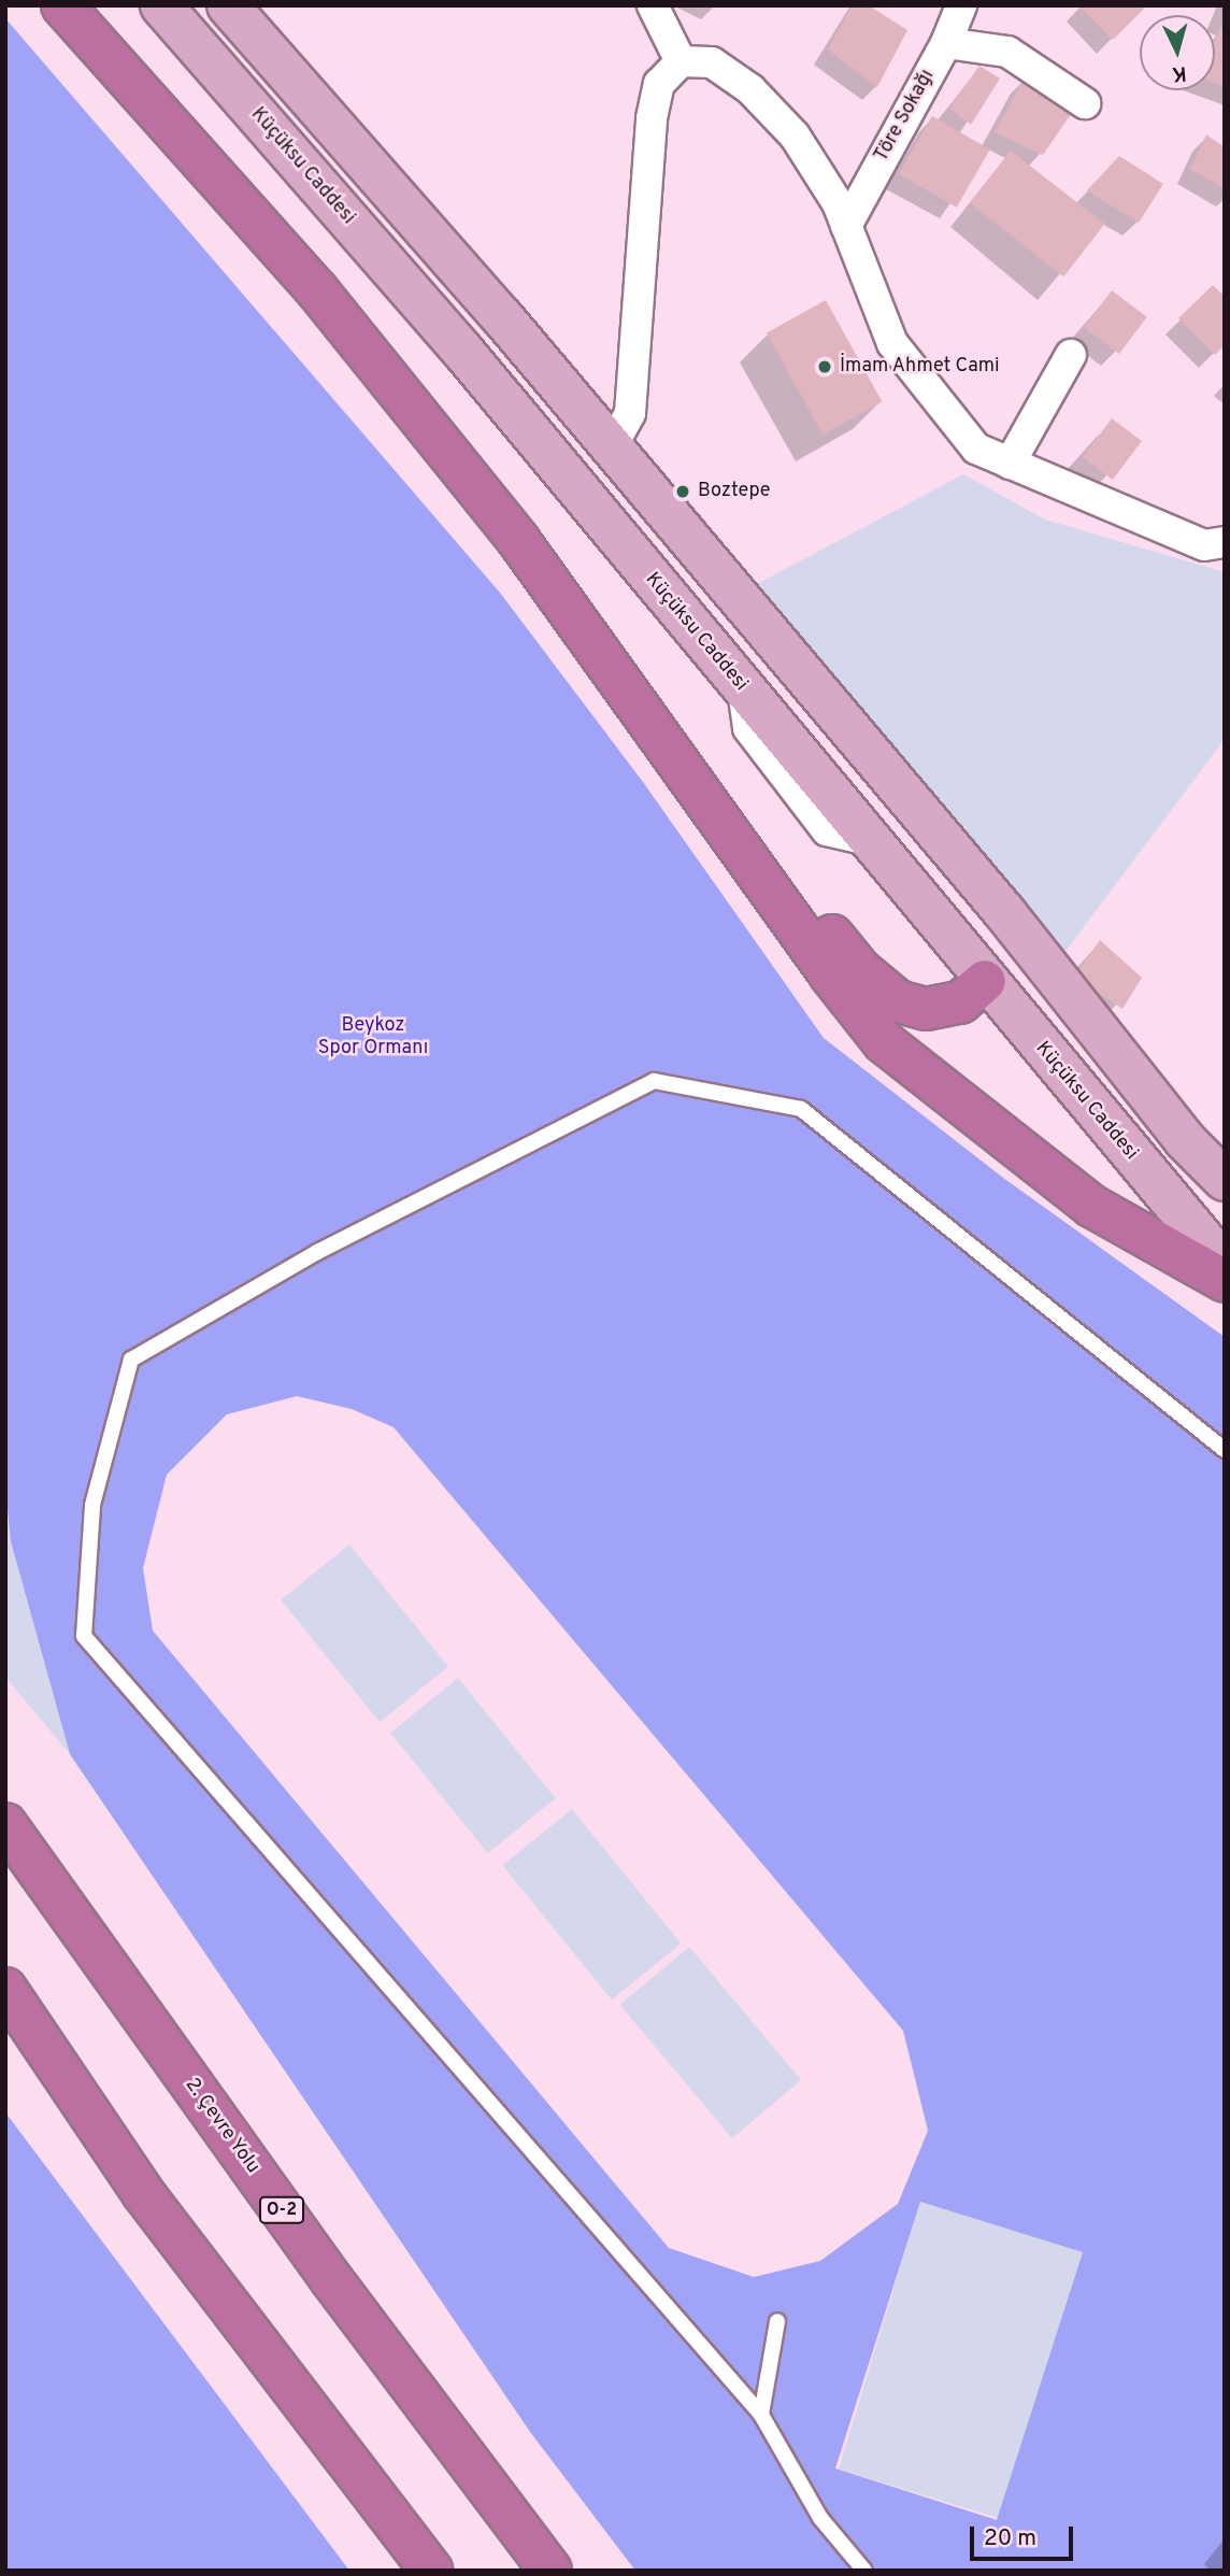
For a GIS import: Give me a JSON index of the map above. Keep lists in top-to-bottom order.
{
  "streets": {
    "highway": ["2. Çevre Yolu", "O-2"],
    "main road": ["Küçüksu Caddesi"],
    "street": ["Töre Sokağı"]
  },
  "parks": ["Beykoz Spor Ormanı"],
  "places": ["İmam Ahmet Cami", "Boztepe"],
  "scale_bar": "20 m",
  "north": "bottom"
}
